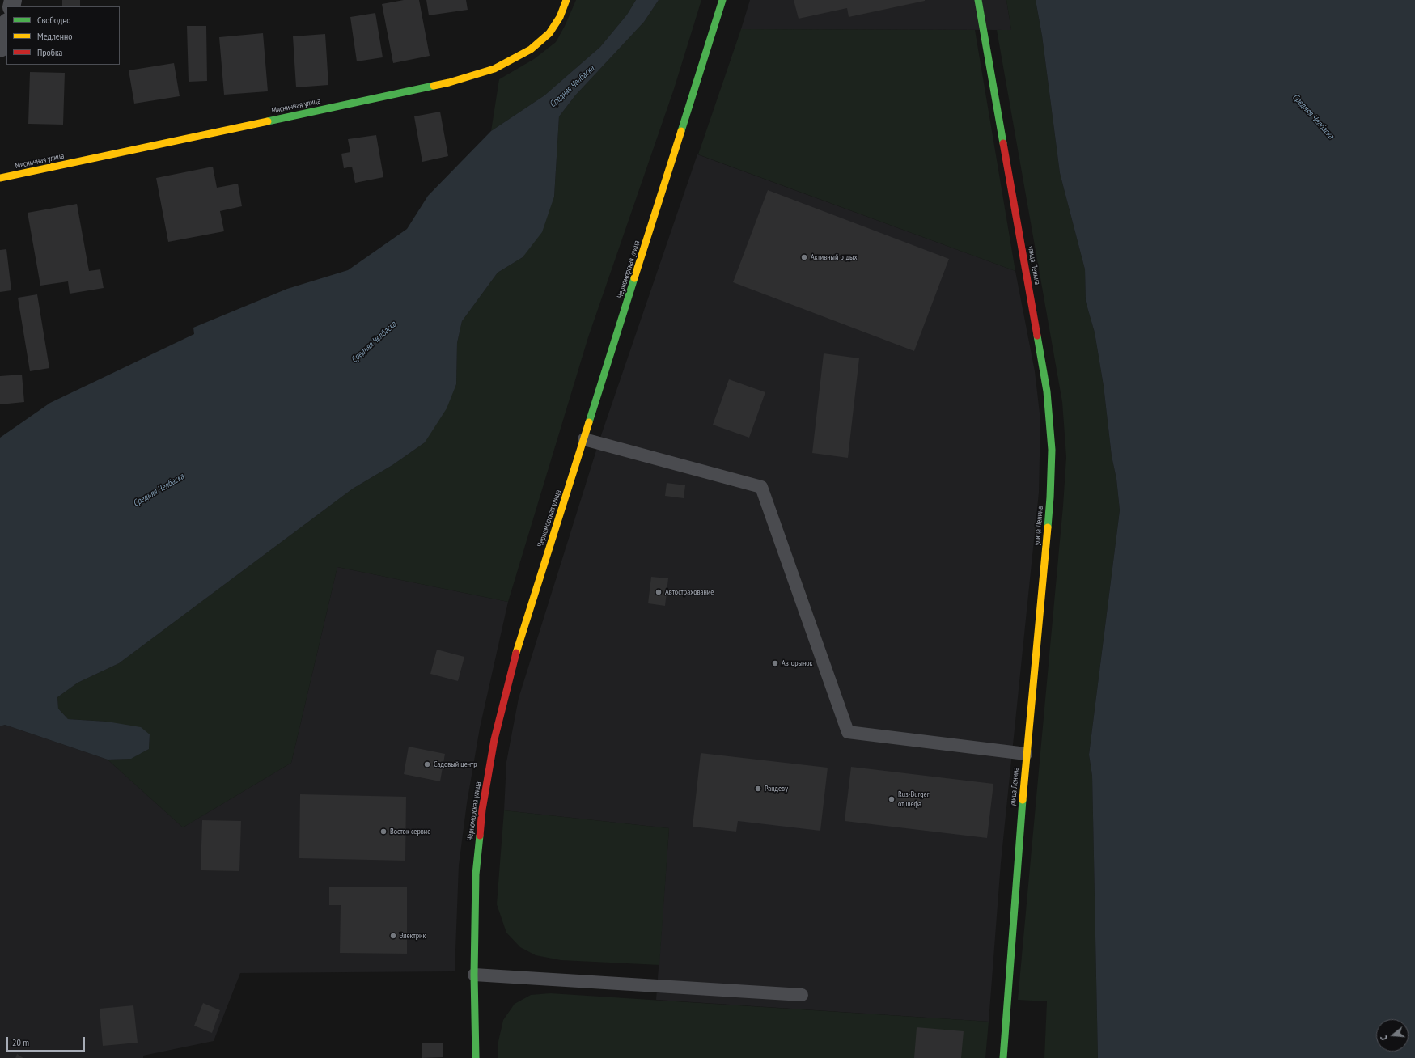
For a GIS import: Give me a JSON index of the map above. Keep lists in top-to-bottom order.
{
  "streets": {
    "street": ["Мясничная улица", "улица Ленина", "Черноморская улица"]
  },
  "water": ["Средняя Челбаска"],
  "places": [
    "Активный отдых",
    "Автострахование",
    "Авторынок",
    "Садовый центр",
    "Рандеву",
    "Rus-Burger от шефа",
    "Восток сервис",
    "Электрик"
  ],
  "legend": ["Свободно", "Медленно", "Пробка"],
  "scale_bar": "20 m",
  "north": "left"
}
